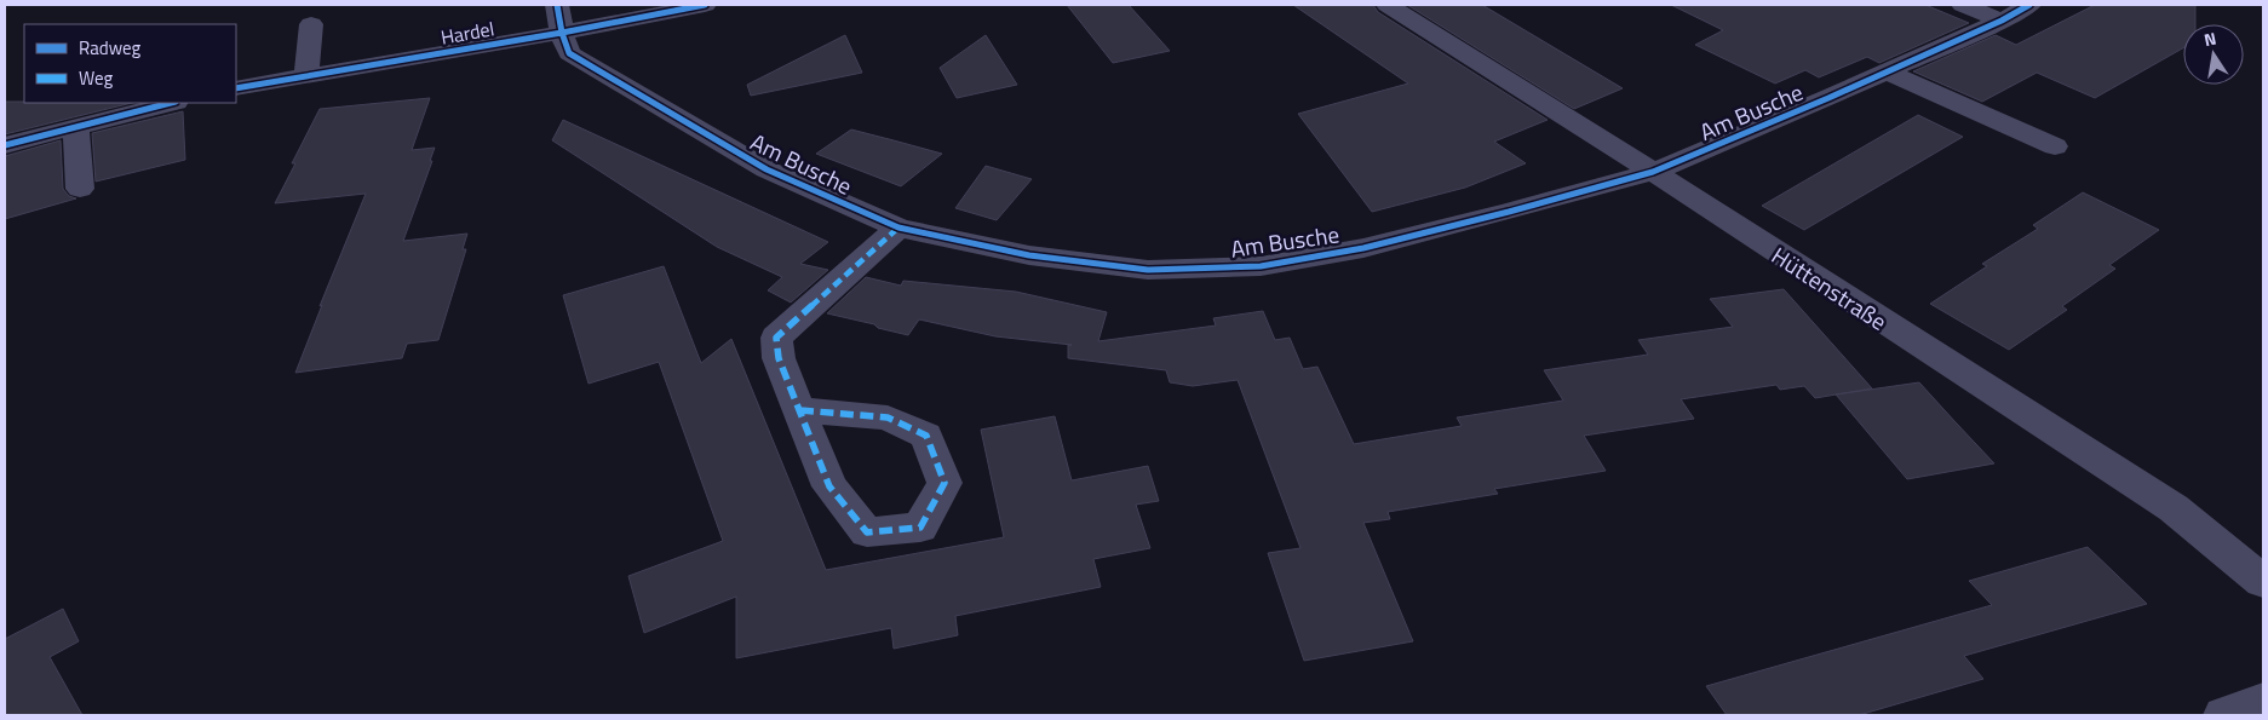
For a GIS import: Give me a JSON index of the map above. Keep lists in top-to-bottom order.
{
  "streets": {
    "street": ["Hardel", "Am Busche", "Hüttenstraße"]
  },
  "crossings": [
    ["Hardel", "Am Busche"],
    ["Am Busche", "Hüttenstraße"]
  ],
  "legend": ["Radweg", "Weg"],
  "north": "top"
}
